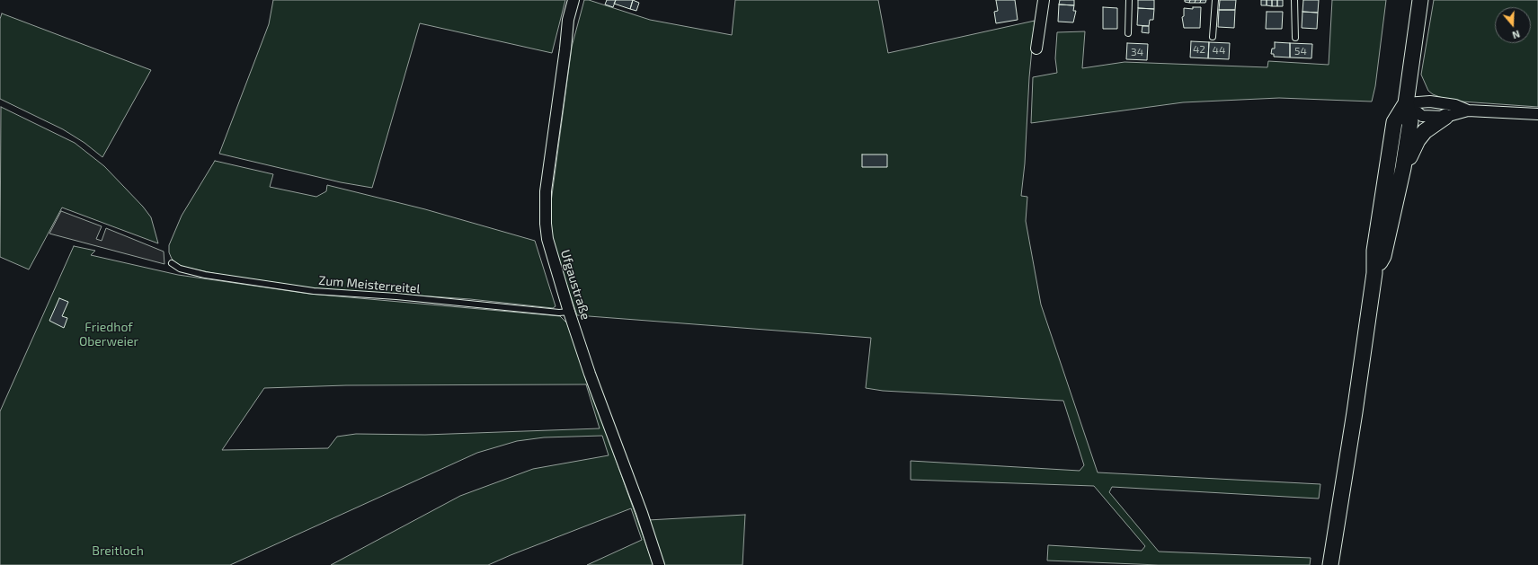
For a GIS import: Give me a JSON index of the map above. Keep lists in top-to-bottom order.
{
  "streets": {
    "street": ["Ufgaustraße"],
    "lane": ["Zum Meisterreitel"]
  },
  "crossings": [
    ["Zum Meisterreitel", "Ufgaustraße"]
  ],
  "parks": ["Friedhof Oberweier", "Breitloch"],
  "house_numbers": [
    "42",
    "44",
    "54",
    "34"
  ],
  "north": "bottom"
}
